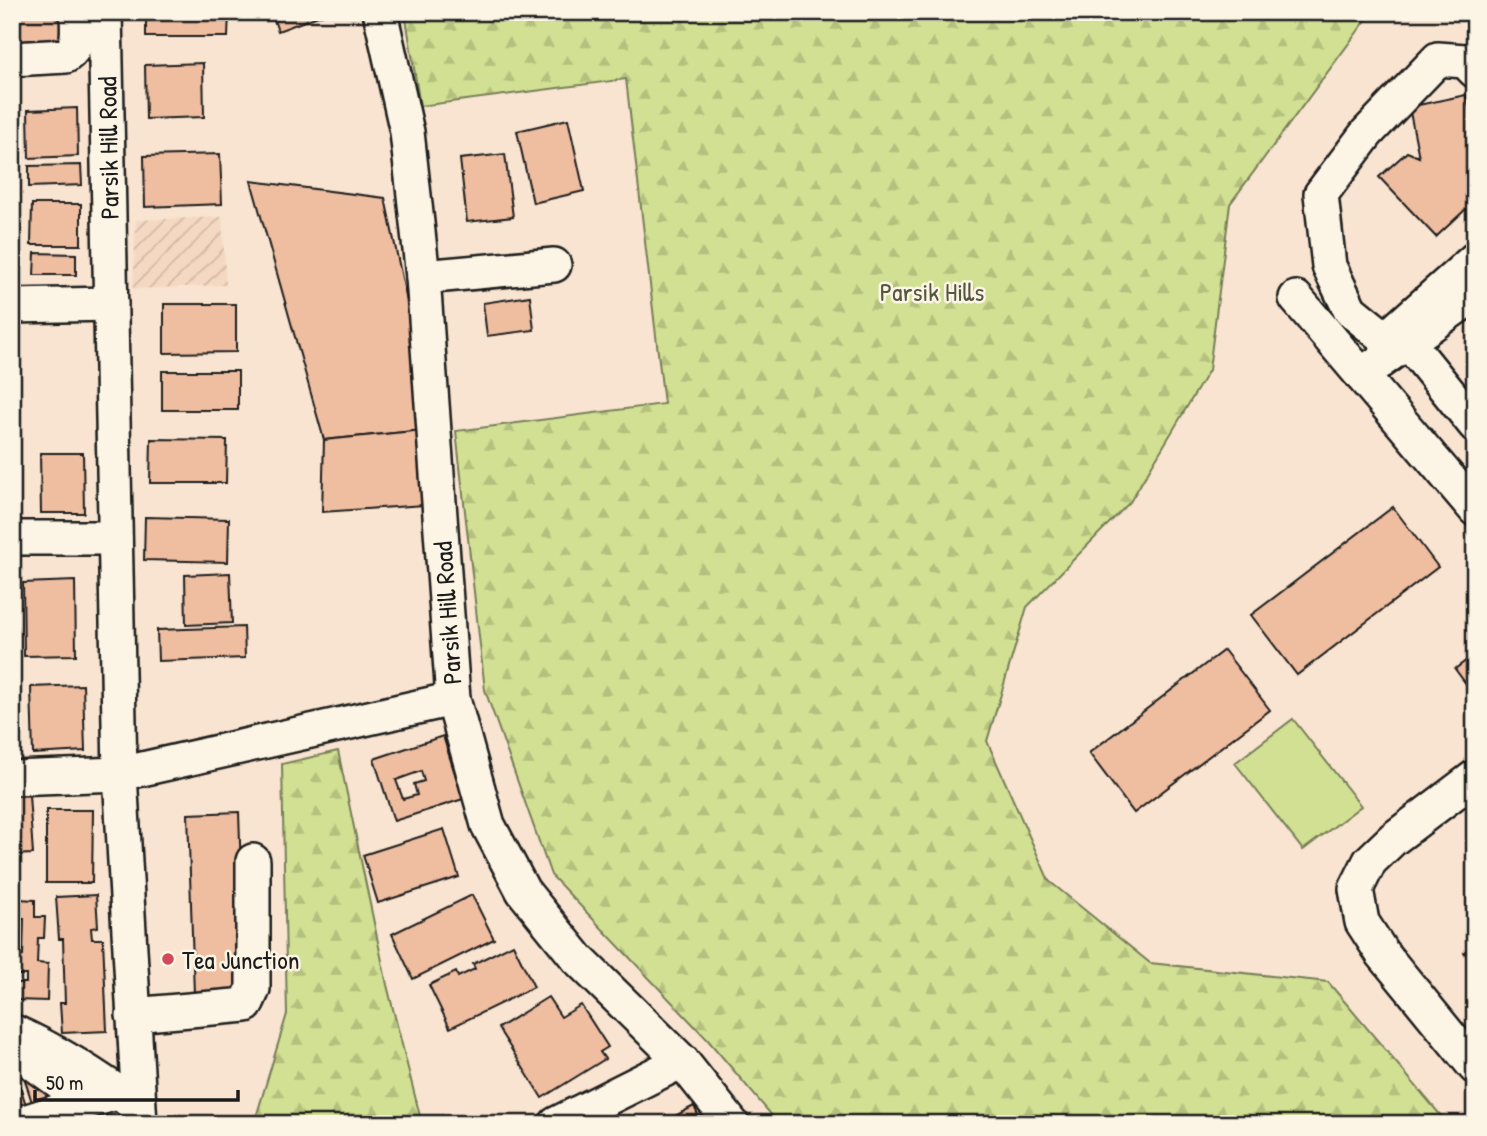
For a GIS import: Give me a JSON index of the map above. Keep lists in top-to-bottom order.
{
  "streets": {
    "street": ["Parsik Hill Road"]
  },
  "parks": ["Parsik Hills"],
  "places": ["Tea Junction"],
  "scale_bar": "50 m"
}
